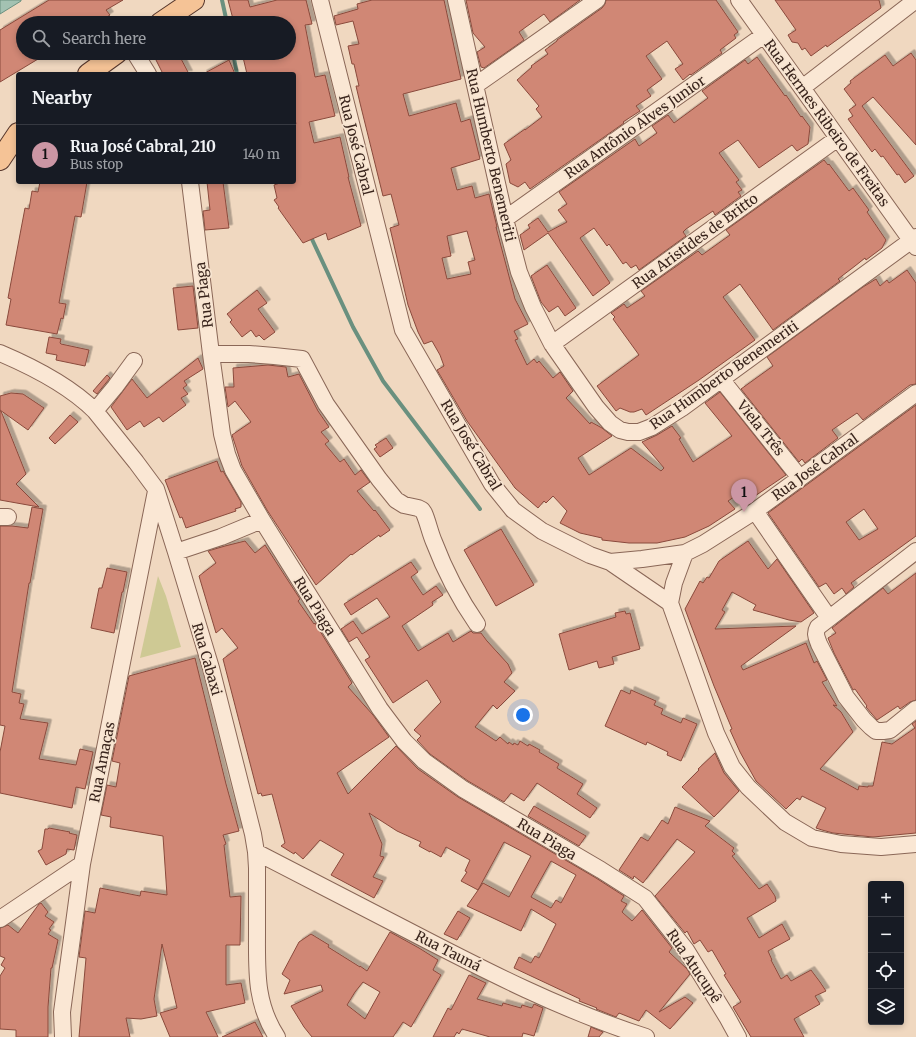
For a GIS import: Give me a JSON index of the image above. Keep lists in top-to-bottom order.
{
  "streets": {
    "street": [
      "Rua Hermes Ribeiro de Freitas",
      "Rua Antônio Alves Junior",
      "Rua José Cabral",
      "Rua Humberto Benemeriti",
      "Rua Aristides de Britto",
      "Rua Piaga",
      "Viela Três",
      "Rua Cabaxi",
      "Rua Amaças",
      "Rua Tauná",
      "Rua Atucupê"
    ]
  },
  "crossings": [
    ["Rua Hermes Ribeiro de Freitas", "Rua Antônio Alves Junior"],
    ["Rua Hermes Ribeiro de Freitas", "Rua Humberto Benemeriti"],
    ["Rua Hermes Ribeiro de Freitas", "Rua Aristides de Britto"],
    ["Rua Antônio Alves Junior", "Rua Humberto Benemeriti"],
    ["Rua José Cabral", "Viela Três"],
    ["Rua Humberto Benemeriti", "Rua Aristides de Britto"],
    ["Rua Humberto Benemeriti", "Viela Três"],
    ["Rua Piaga", "Rua Atucupê"],
    ["Rua Cabaxi", "Rua Amaças"],
    ["Rua Cabaxi", "Rua Tauná"]
  ],
  "page": {
    "search": "Search here",
    "heading": "Nearby",
    "list": [
      {
        "mark": "1",
        "name": "Rua José Cabral, 210",
        "note": "Bus stop",
        "value": "140 m"
      }
    ],
    "pins": "1",
    "map_buttons": ["+", "−"]
  }
}
